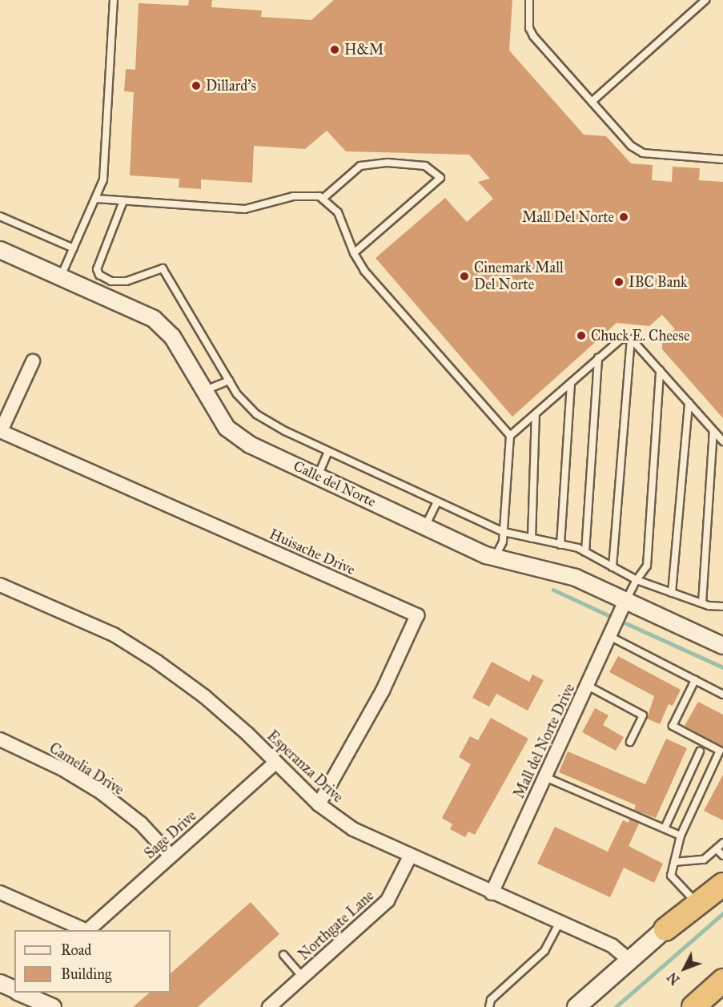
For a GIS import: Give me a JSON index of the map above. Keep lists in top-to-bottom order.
{
  "streets": {
    "street": [
      "Calle del Norte",
      "Huisache Drive",
      "Mall del Norte Drive",
      "Esperanza Drive",
      "Camelia Drive",
      "Sage Drive",
      "Northgate Lane"
    ]
  },
  "crossings": [
    ["Calle del Norte", "Mall del Norte Drive"],
    ["Huisache Drive", "Esperanza Drive"],
    ["Mall del Norte Drive", "Esperanza Drive"],
    ["Esperanza Drive", "Sage Drive"],
    ["Esperanza Drive", "Northgate Lane"],
    ["Camelia Drive", "Sage Drive"]
  ],
  "places": [
    "H&M",
    "Dillard's",
    "Mall Del Norte",
    "Cinemark Mall Del Norte",
    "IBC Bank",
    "Chuck E. Cheese"
  ],
  "legend": ["Road", "Building"],
  "north": "bottom left"
}
